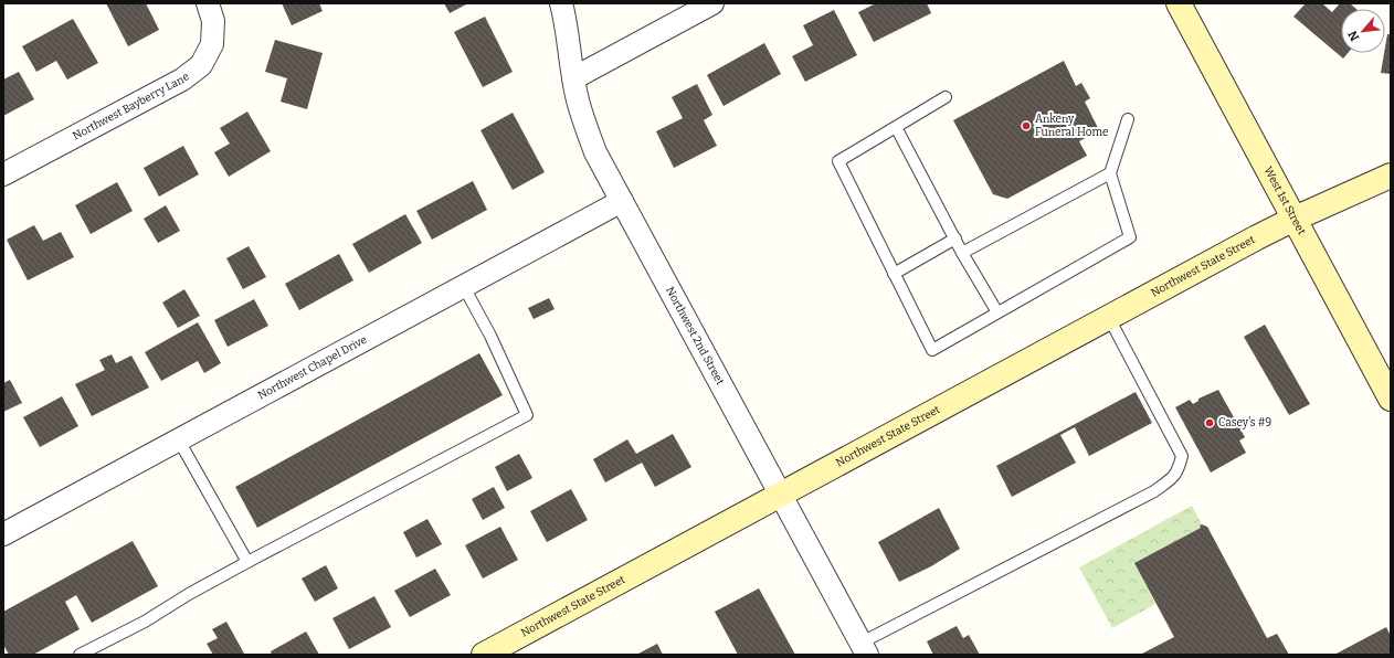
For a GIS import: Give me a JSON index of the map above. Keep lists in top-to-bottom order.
{
  "streets": {
    "main road": ["West 1st Street", "Northwest State Street"],
    "street": ["Northwest Bayberry Lane", "Northwest 2nd Street", "Northwest Chapel Drive"]
  },
  "crossings": [
    ["West 1st Street", "Northwest State Street"],
    ["Northwest State Street", "Northwest 2nd Street"],
    ["Northwest 2nd Street", "Northwest Chapel Drive"]
  ],
  "places": ["Ankeny Funeral Home", "Casey's #9"],
  "north": "bottom left"
}
